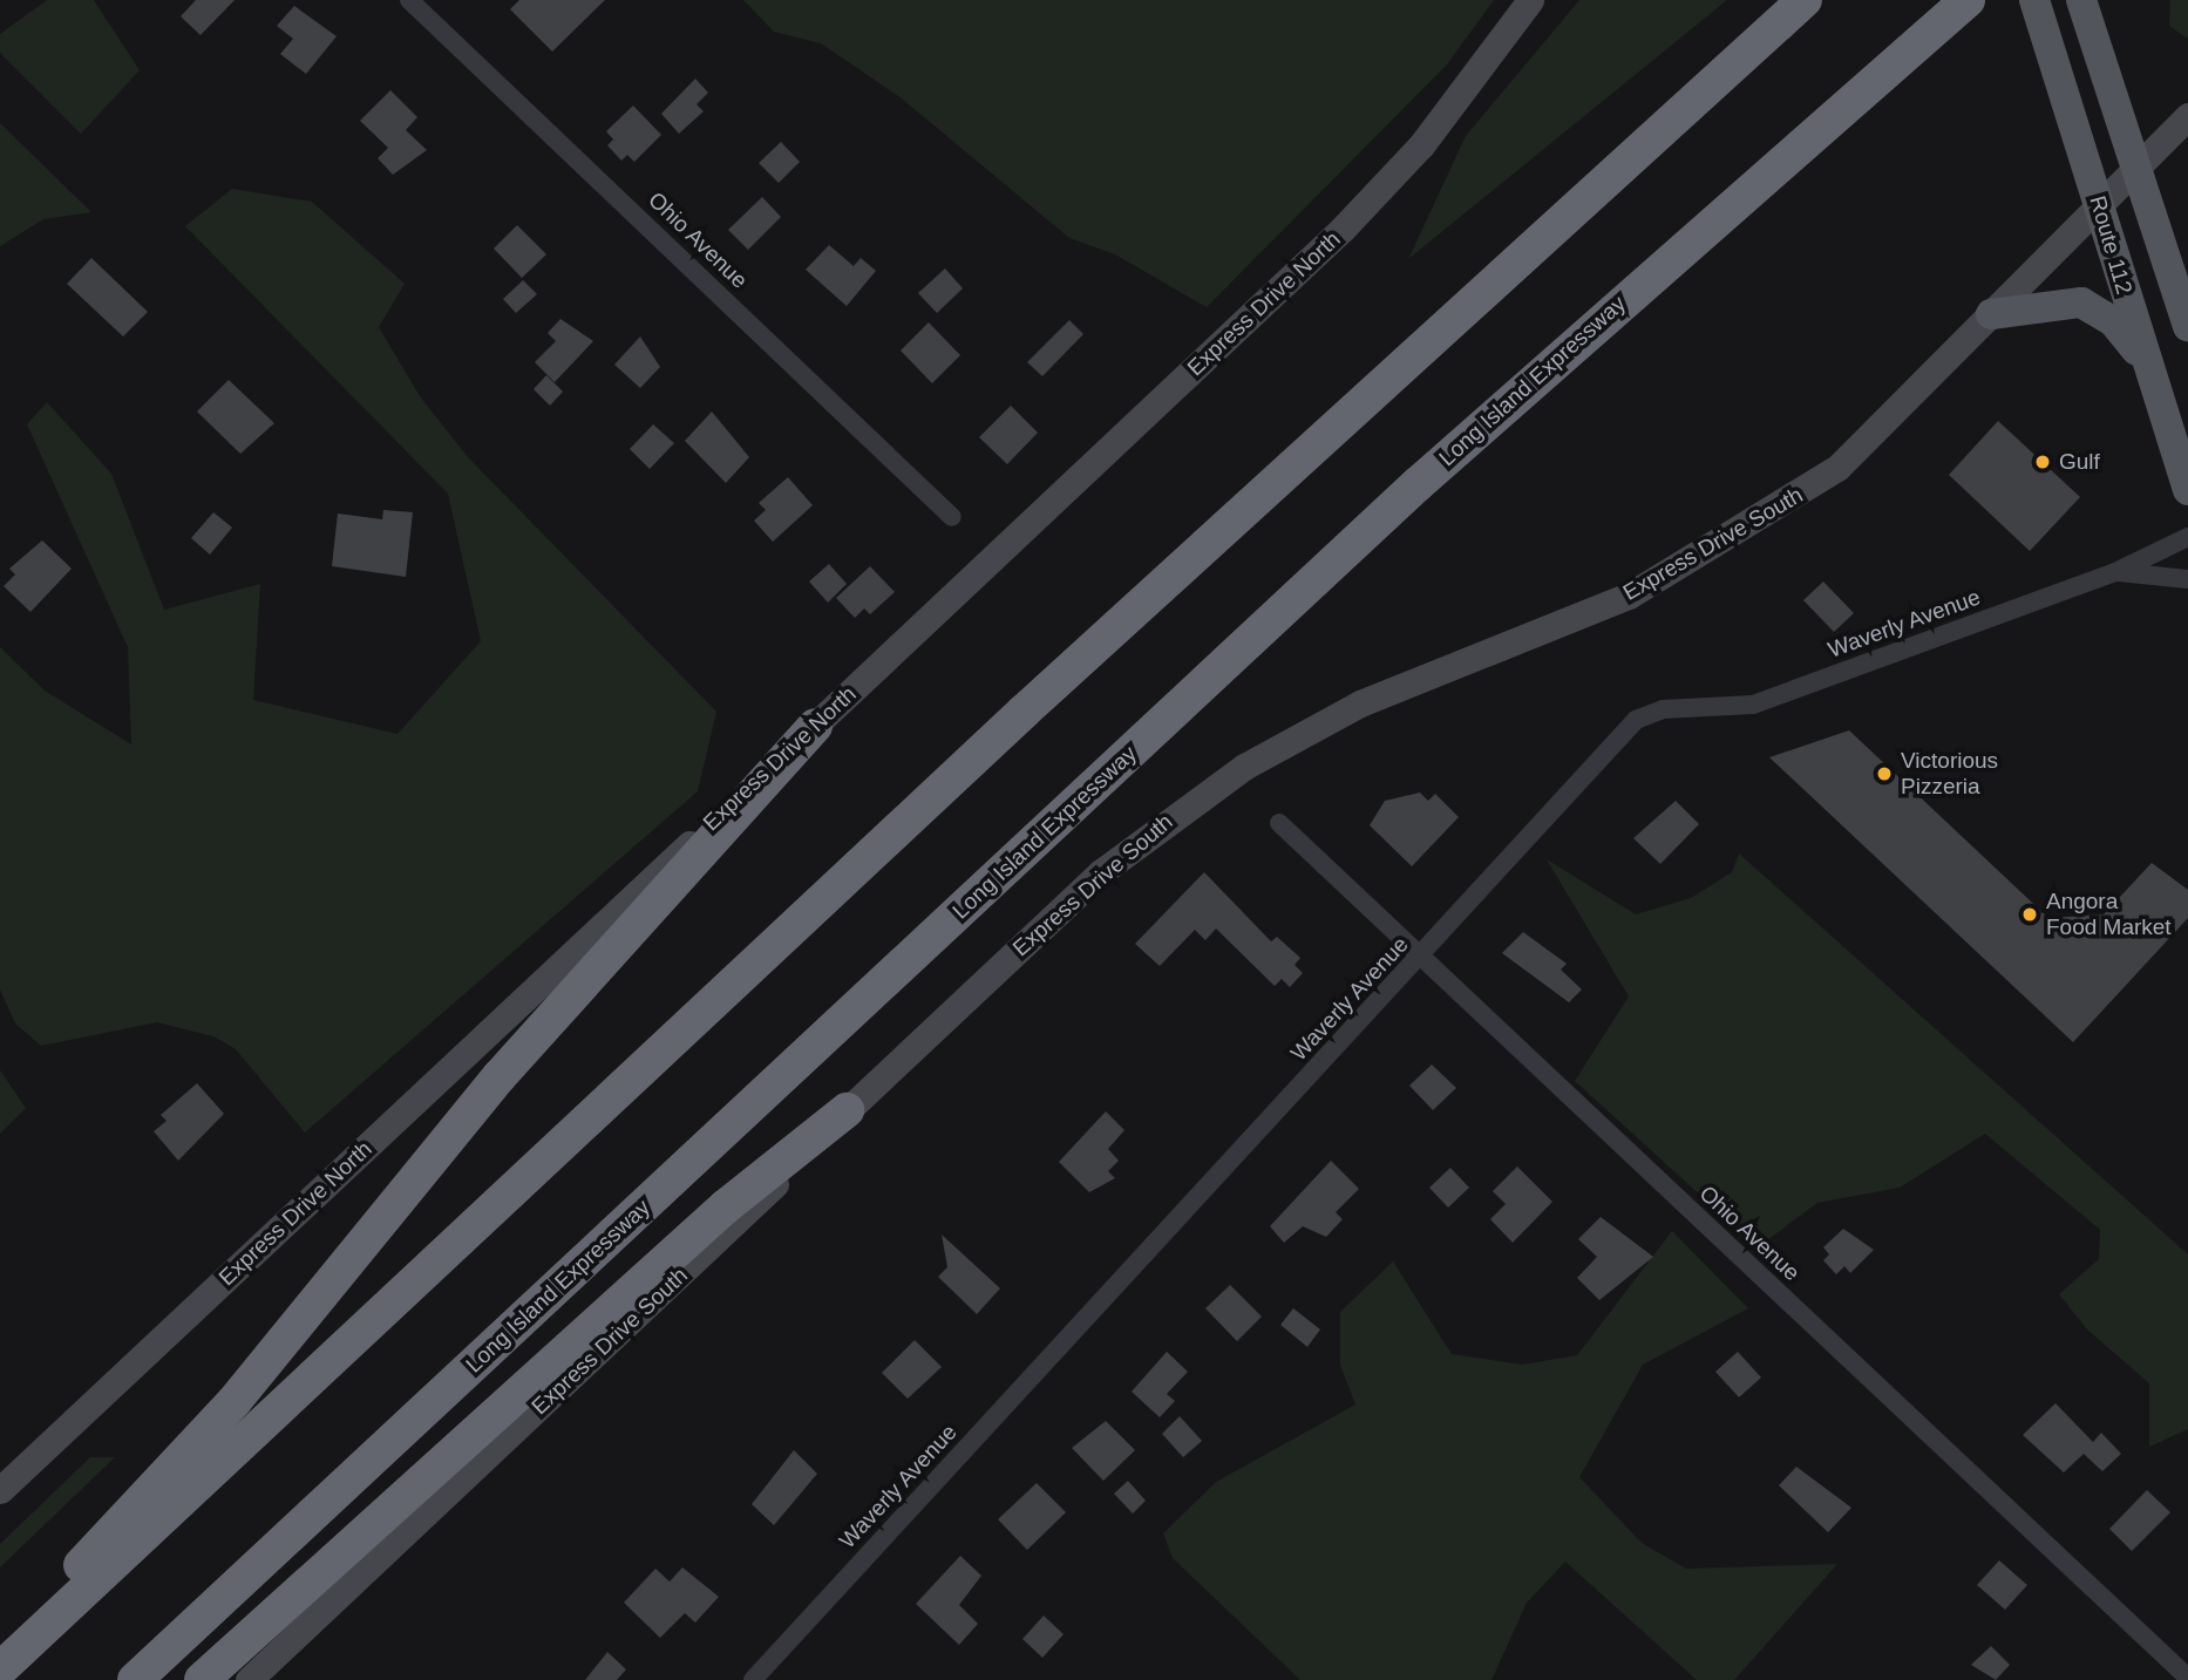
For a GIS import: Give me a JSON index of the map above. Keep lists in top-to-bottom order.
{
  "streets": {
    "highway": ["Long Island Expressway"],
    "main road": ["Route 112", "Express Drive North", "Express Drive South"],
    "street": ["Ohio Avenue", "Waverly Avenue"]
  },
  "crossings": [
    ["Ohio Avenue", "Waverly Avenue"],
    ["Route 112", "Express Drive South"]
  ],
  "places": ["Gulf", "Victorious Pizzeria", "Angora Food Market"]
}
